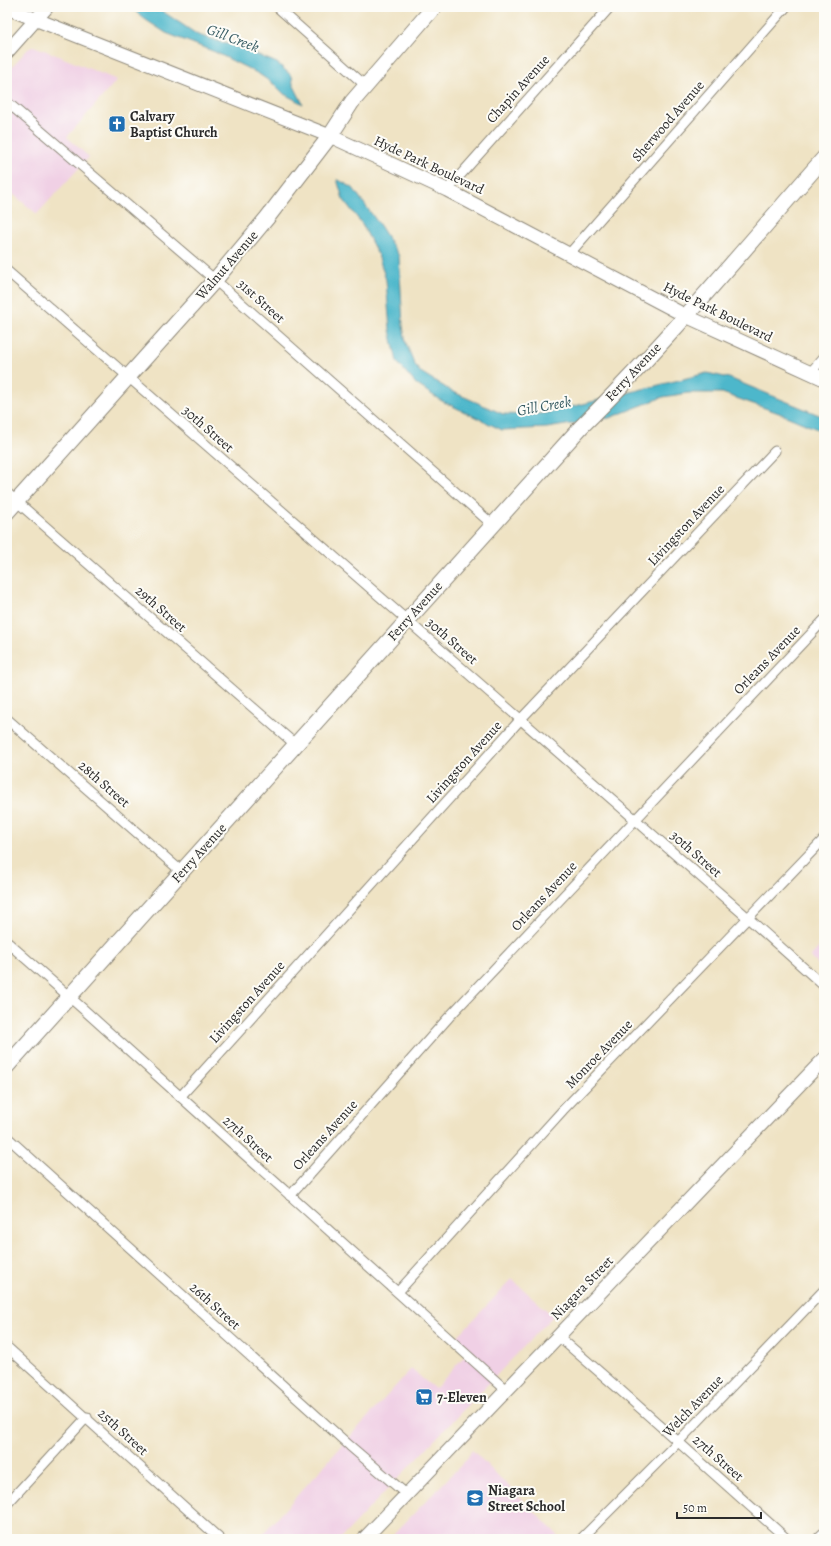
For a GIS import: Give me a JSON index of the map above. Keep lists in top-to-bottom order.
{
  "streets": {
    "main road": [
      "Hyde Park Boulevard",
      "Walnut Avenue",
      "Ferry Avenue",
      "Niagara Street"
    ],
    "street": [
      "Chapin Avenue",
      "Sherwood Avenue",
      "31st Street",
      "30th Street",
      "Livingston Avenue",
      "29th Street",
      "Orleans Avenue",
      "28th Street",
      "Monroe Avenue",
      "27th Street",
      "26th Street",
      "Welch Avenue",
      "25th Street"
    ]
  },
  "crossings": [
    ["Chapin Avenue", "Hyde Park Boulevard"],
    ["Sherwood Avenue", "Hyde Park Boulevard"],
    ["Hyde Park Boulevard", "Walnut Avenue"],
    ["Hyde Park Boulevard", "Ferry Avenue"],
    ["Walnut Avenue", "31st Street"],
    ["Walnut Avenue", "30th Street"],
    ["Walnut Avenue", "29th Street"],
    ["31st Street", "Ferry Avenue"],
    ["Ferry Avenue", "30th Street"],
    ["Ferry Avenue", "29th Street"],
    ["Ferry Avenue", "28th Street"],
    ["Ferry Avenue", "27th Street"],
    ["30th Street", "Livingston Avenue"],
    ["30th Street", "Orleans Avenue"],
    ["30th Street", "Monroe Avenue"],
    ["Livingston Avenue", "27th Street"],
    ["Orleans Avenue", "27th Street"],
    ["Monroe Avenue", "27th Street"],
    ["27th Street", "Niagara Street"],
    ["27th Street", "Welch Avenue"],
    ["Niagara Street", "26th Street"]
  ],
  "water": ["Gill Creek"],
  "places": {
    "church": ["Calvary Baptist Church"],
    "supermarket": ["7-Eleven"],
    "school or university": ["Niagara Street School"]
  },
  "scale_bar": "50 m"
}
